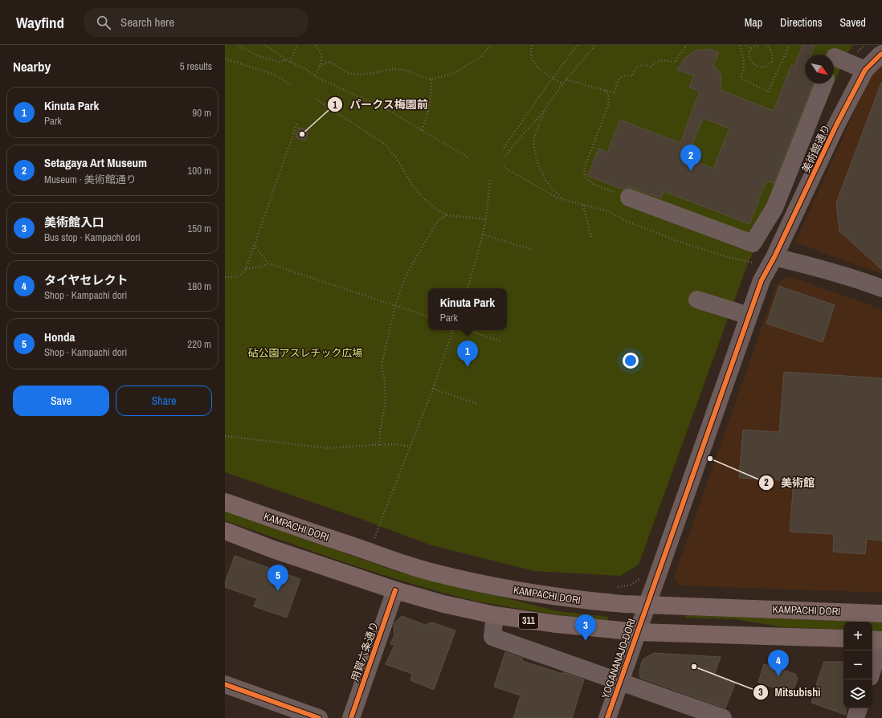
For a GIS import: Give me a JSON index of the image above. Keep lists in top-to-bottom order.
{
  "streets": {
    "main road": ["KAMPACHI DORI", "311"],
    "street": ["美術館通り", "用賀六条通り", "YOGANANAJO-DORI"]
  },
  "crossings": [
    ["美術館通り", "YOGANANAJO-DORI"],
    ["KAMPACHI DORI", "YOGANANAJO-DORI"],
    ["311", "用賀六条通り"],
    ["311", "YOGANANAJO-DORI"]
  ],
  "parks": ["砧公園アスレチック広場"],
  "places": ["パークス梅園前", "美術館", "Mitsubishi"],
  "north": "bottom right",
  "page": {
    "header": "Wayfind",
    "search": "Search here",
    "nav": ["Map", "Directions", "Saved"],
    "heading": ["Nearby", "5 results"],
    "list": [
      {
        "mark": "1",
        "name": "Kinuta Park",
        "note": "Park",
        "value": "90 m"
      },
      {
        "mark": "2",
        "name": "Setagaya Art Museum",
        "note": "Museum · 美術館通り",
        "value": "100 m"
      },
      {
        "mark": "3",
        "name": "美術館入口",
        "note": "Bus stop · Kampachi dori",
        "value": "150 m"
      },
      {
        "mark": "4",
        "name": "タイヤセレクト",
        "note": "Shop · Kampachi dori",
        "value": "180 m"
      },
      {
        "mark": "5",
        "name": "Honda",
        "note": "Shop · Kampachi dori",
        "value": "220 m"
      }
    ],
    "pins": [
      "2",
      "1",
      "5",
      "3",
      "4"
    ],
    "popup": ["Kinuta Park", "Park"],
    "buttons": ["Save", "Share"],
    "map_buttons": ["+", "−"]
  }
}
